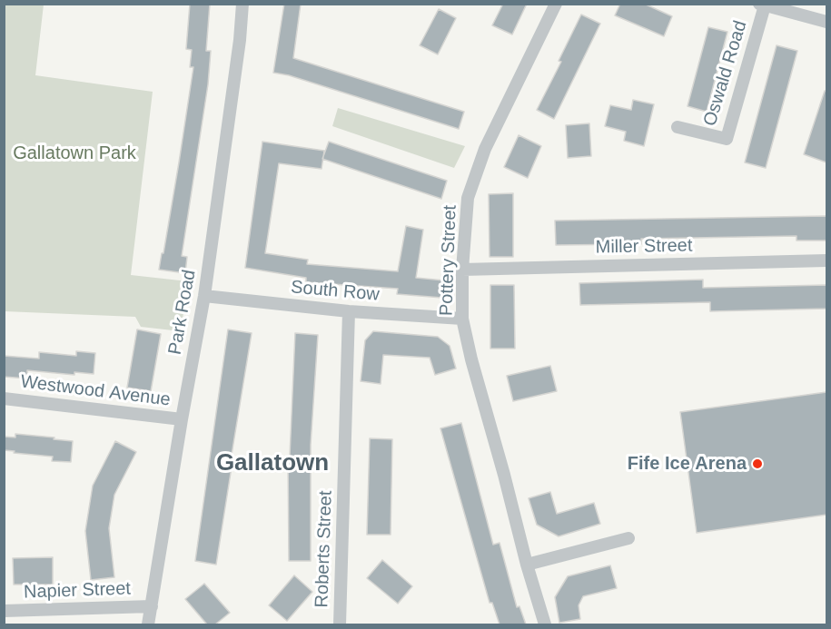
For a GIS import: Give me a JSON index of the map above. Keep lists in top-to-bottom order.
{
  "streets": {
    "street": [
      "Oswald Road",
      "Miller Street",
      "Pottery Street",
      "South Row",
      "Park Road",
      "Westwood Avenue",
      "Roberts Street",
      "Napier Street"
    ]
  },
  "crossings": [
    ["Miller Street", "Pottery Street"],
    ["Pottery Street", "South Row"],
    ["South Row", "Park Road"],
    ["South Row", "Roberts Street"],
    ["Park Road", "Westwood Avenue"],
    ["Park Road", "Napier Street"]
  ],
  "districts": ["Gallatown"],
  "parks": ["Gallatown Park"],
  "places": ["Fife Ice Arena"]
}
